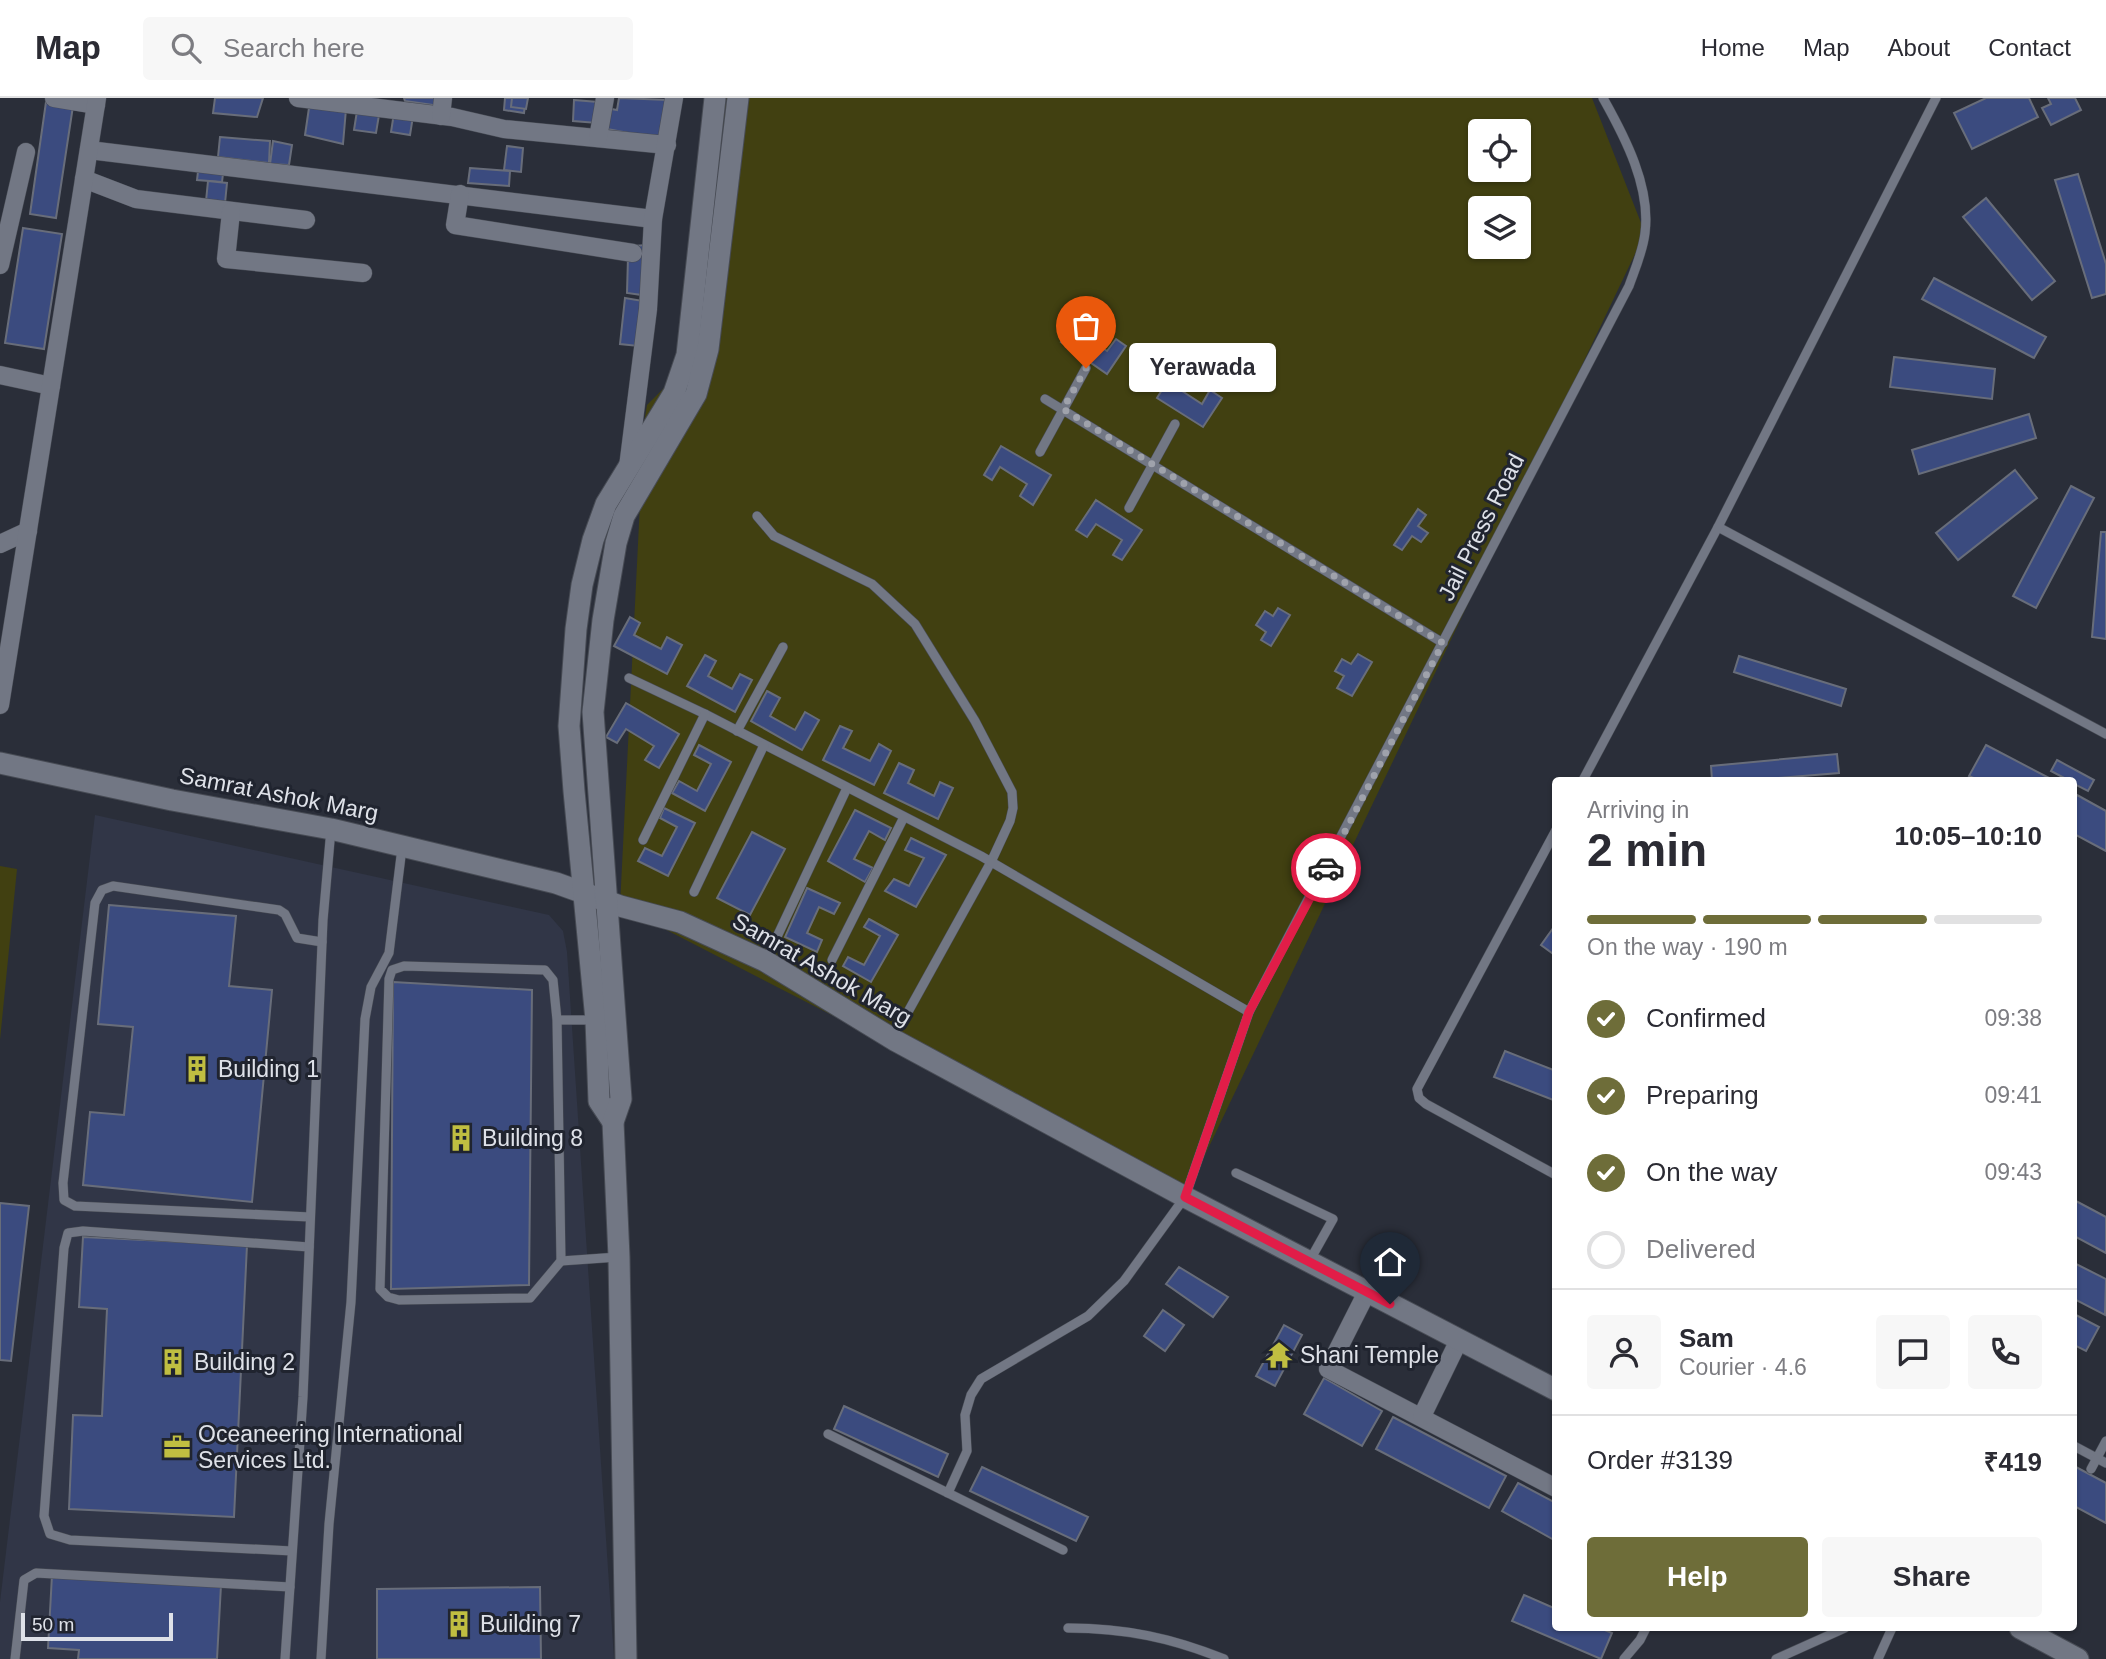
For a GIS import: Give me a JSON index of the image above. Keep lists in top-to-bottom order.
{
  "streets": {
    "street": ["Samrat Ashok Marg"],
    "lane": ["Jail Press Road"]
  },
  "crossings": [
    ["Jail Press Road", "Samrat Ashok Marg"]
  ],
  "places": {
    "other": ["Yerawada"],
    "building": [
      "Building 1",
      "Building 8",
      "Building 2",
      "Building 7"
    ],
    "temple": ["Shani Temple"],
    "office": ["Oceaneering International Services Ltd."]
  },
  "scale_bar": "50 m",
  "page": {
    "header": "Map",
    "search": "Search here",
    "nav": [
      "Home",
      "Map",
      "About",
      "Contact"
    ],
    "bubble": "Yerawada",
    "heading": ["2 min", "Arriving in", "10:05–10:10"],
    "panel": [
      "Sam",
      "Courier · 4.6",
      "Order #3139",
      "₹419"
    ],
    "bar": "On the way · 190 m",
    "list": [
      ["Confirmed", "09:38"],
      ["Preparing", "09:41"],
      ["On the way", "09:43"],
      "Delivered"
    ],
    "buttons": ["Help", "Share"],
    "scale": "50 m"
  }
}
